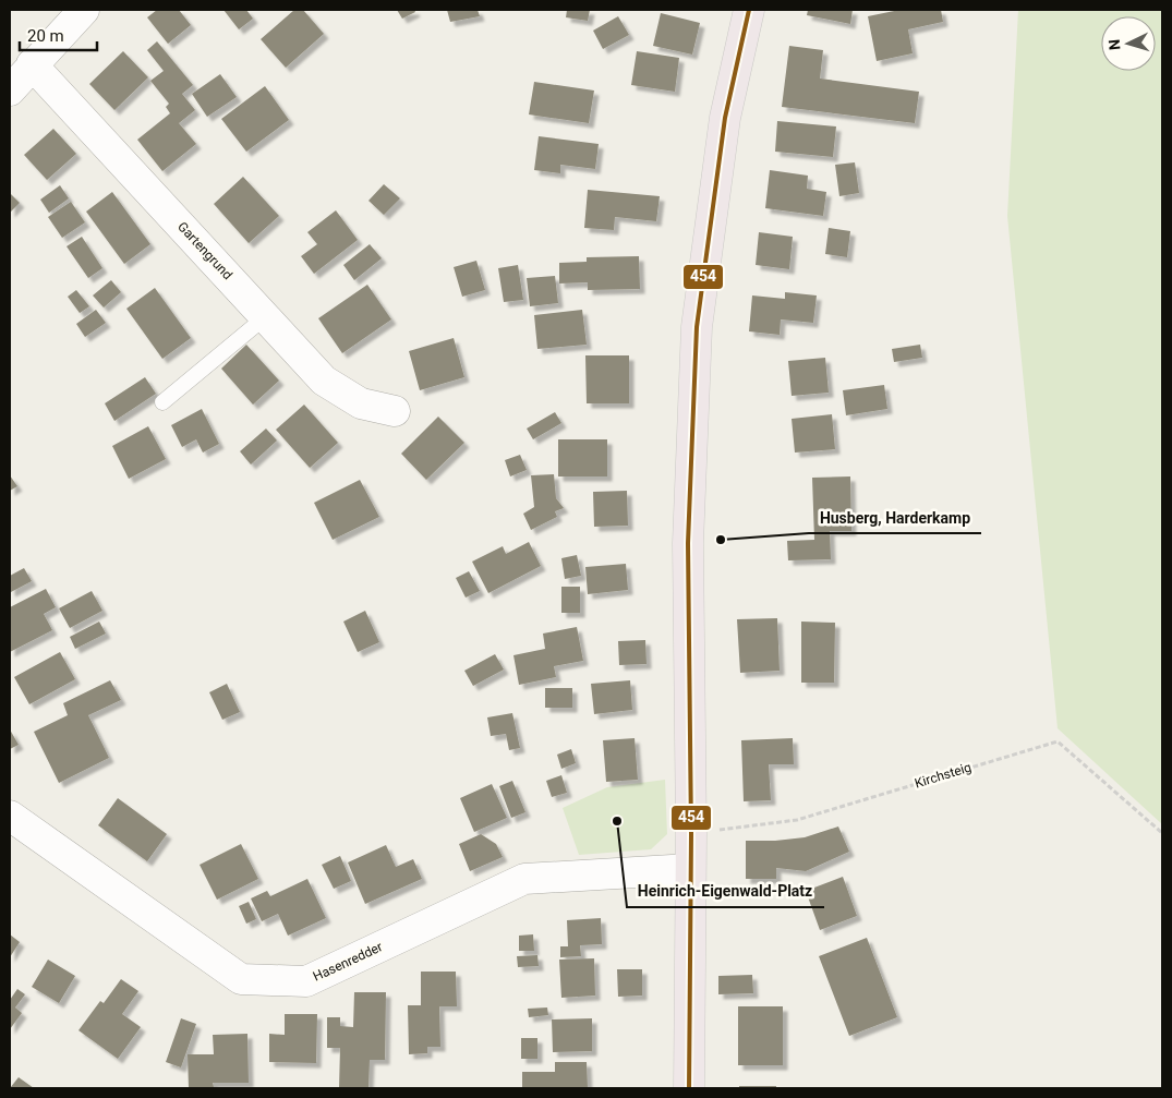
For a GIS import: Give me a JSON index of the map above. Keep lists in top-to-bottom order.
{
  "streets": {
    "street": ["Gartengrund", "Hasenredder"],
    "path": ["Kirchsteig"]
  },
  "places": ["Husberg, Harderkamp", "Heinrich-Eigenwald-Platz"],
  "lines": ["transit line 454"],
  "scale_bar": "20 m",
  "north": "left"
}
